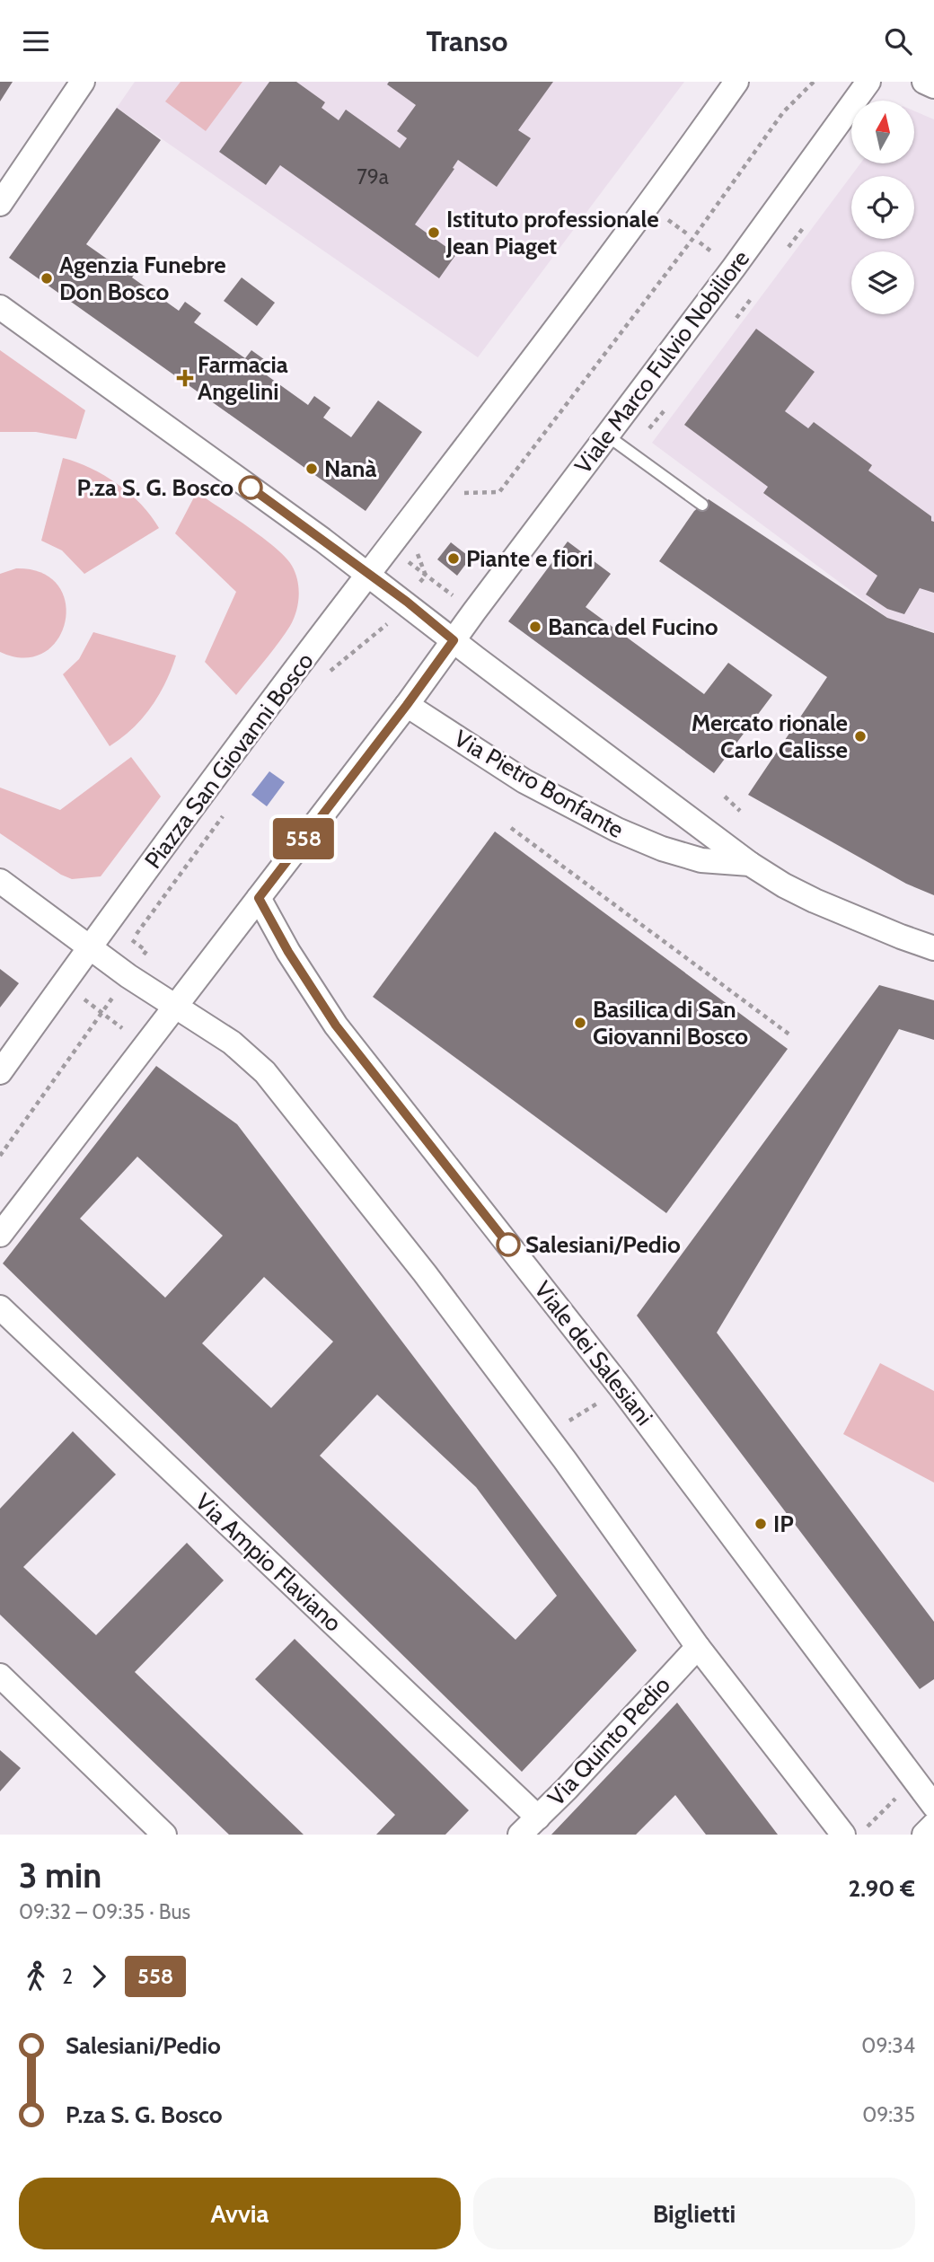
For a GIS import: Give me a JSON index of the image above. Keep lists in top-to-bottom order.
{
  "streets": {
    "street": [
      "Viale Marco Fulvio Nobiliore",
      "Piazza San Giovanni Bosco",
      "Via Pietro Bonfante",
      "Viale dei Salesiani",
      "Via Ampio Flaviano",
      "Via Quinto Pedio"
    ]
  },
  "crossings": [
    ["Viale Marco Fulvio Nobiliore", "Via Pietro Bonfante"],
    ["Via Ampio Flaviano", "Via Quinto Pedio"]
  ],
  "places": {
    "other": [
      "Istituto professionale Jean Piaget",
      "Agenzia Funebre Don Bosco",
      "Nanà",
      "P.za S. G. Bosco",
      "Piante e fiori",
      "Banca del Fucino",
      "Mercato rionale Carlo Calisse",
      "Basilica di San Giovanni Bosco",
      "Salesiani/Pedio",
      "IP"
    ],
    "health": ["Farmacia Angelini"]
  },
  "lines": ["bus line 558"],
  "house_numbers": ["79a"],
  "north": "top",
  "page": {
    "header": "Transo",
    "on_map": "558",
    "heading": ["3 min", "09:32 – 09:35 · Bus", "2.90 €"],
    "legs": ["2", "558"],
    "list": [
      {
        "name": "Salesiani/Pedio",
        "value": "09:34"
      },
      {
        "name": "P.za S. G. Bosco",
        "value": "09:35"
      }
    ],
    "buttons": ["Avvia", "Biglietti"]
  }
}
